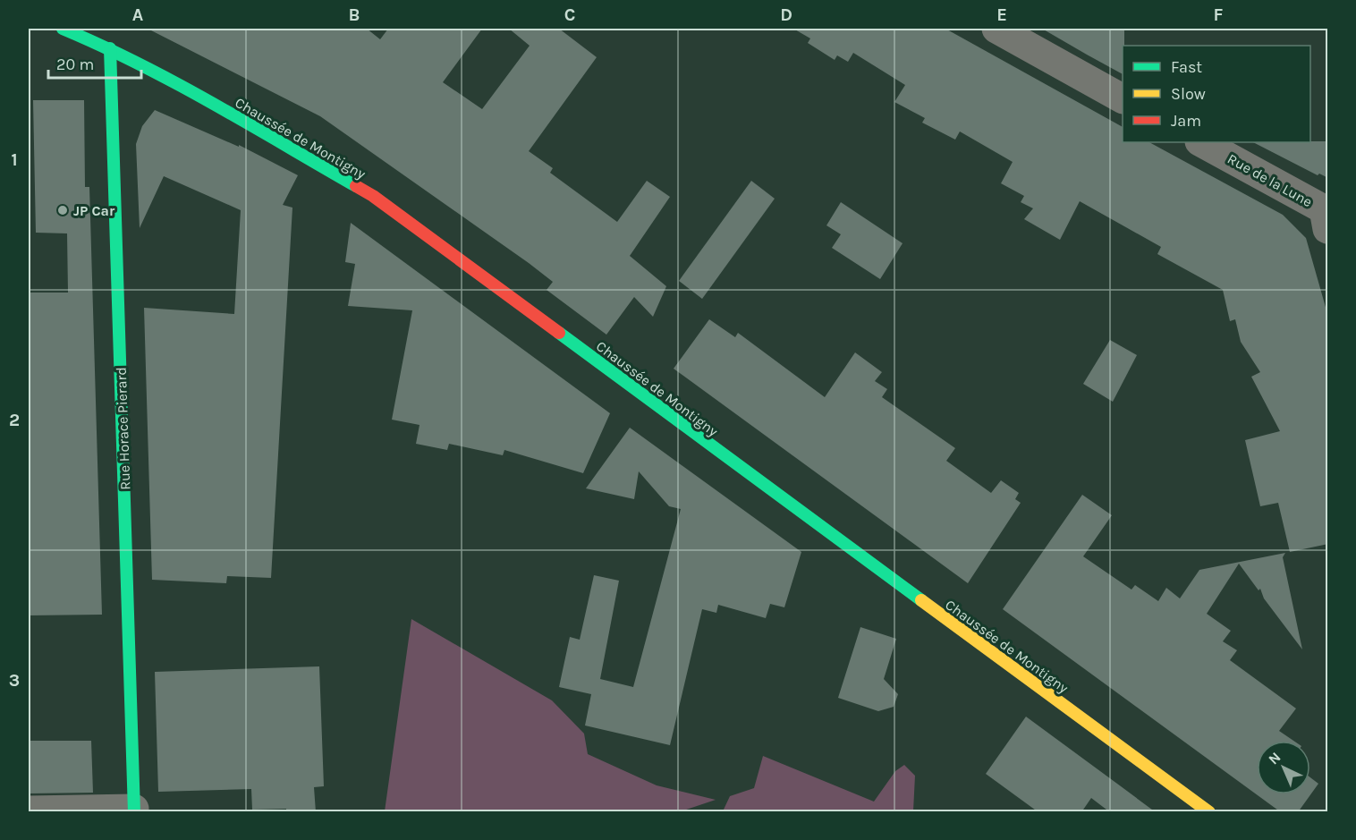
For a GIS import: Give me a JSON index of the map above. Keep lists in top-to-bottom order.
{
  "streets": {
    "main road": ["Chaussée de Montigny", "Rue Horace Pierard"],
    "street": ["Rue de la Lune"]
  },
  "crossings": [
    ["Chaussée de Montigny", "Rue Horace Pierard"]
  ],
  "places": ["JP Car"],
  "legend": ["Fast", "Slow", "Jam"],
  "scale_bar": "20 m",
  "north": "top left",
  "grid": {
    "columns": [
      "A",
      "B",
      "C",
      "D",
      "E",
      "F"
    ],
    "rows": ["1", "2", "3"]
  }
}
